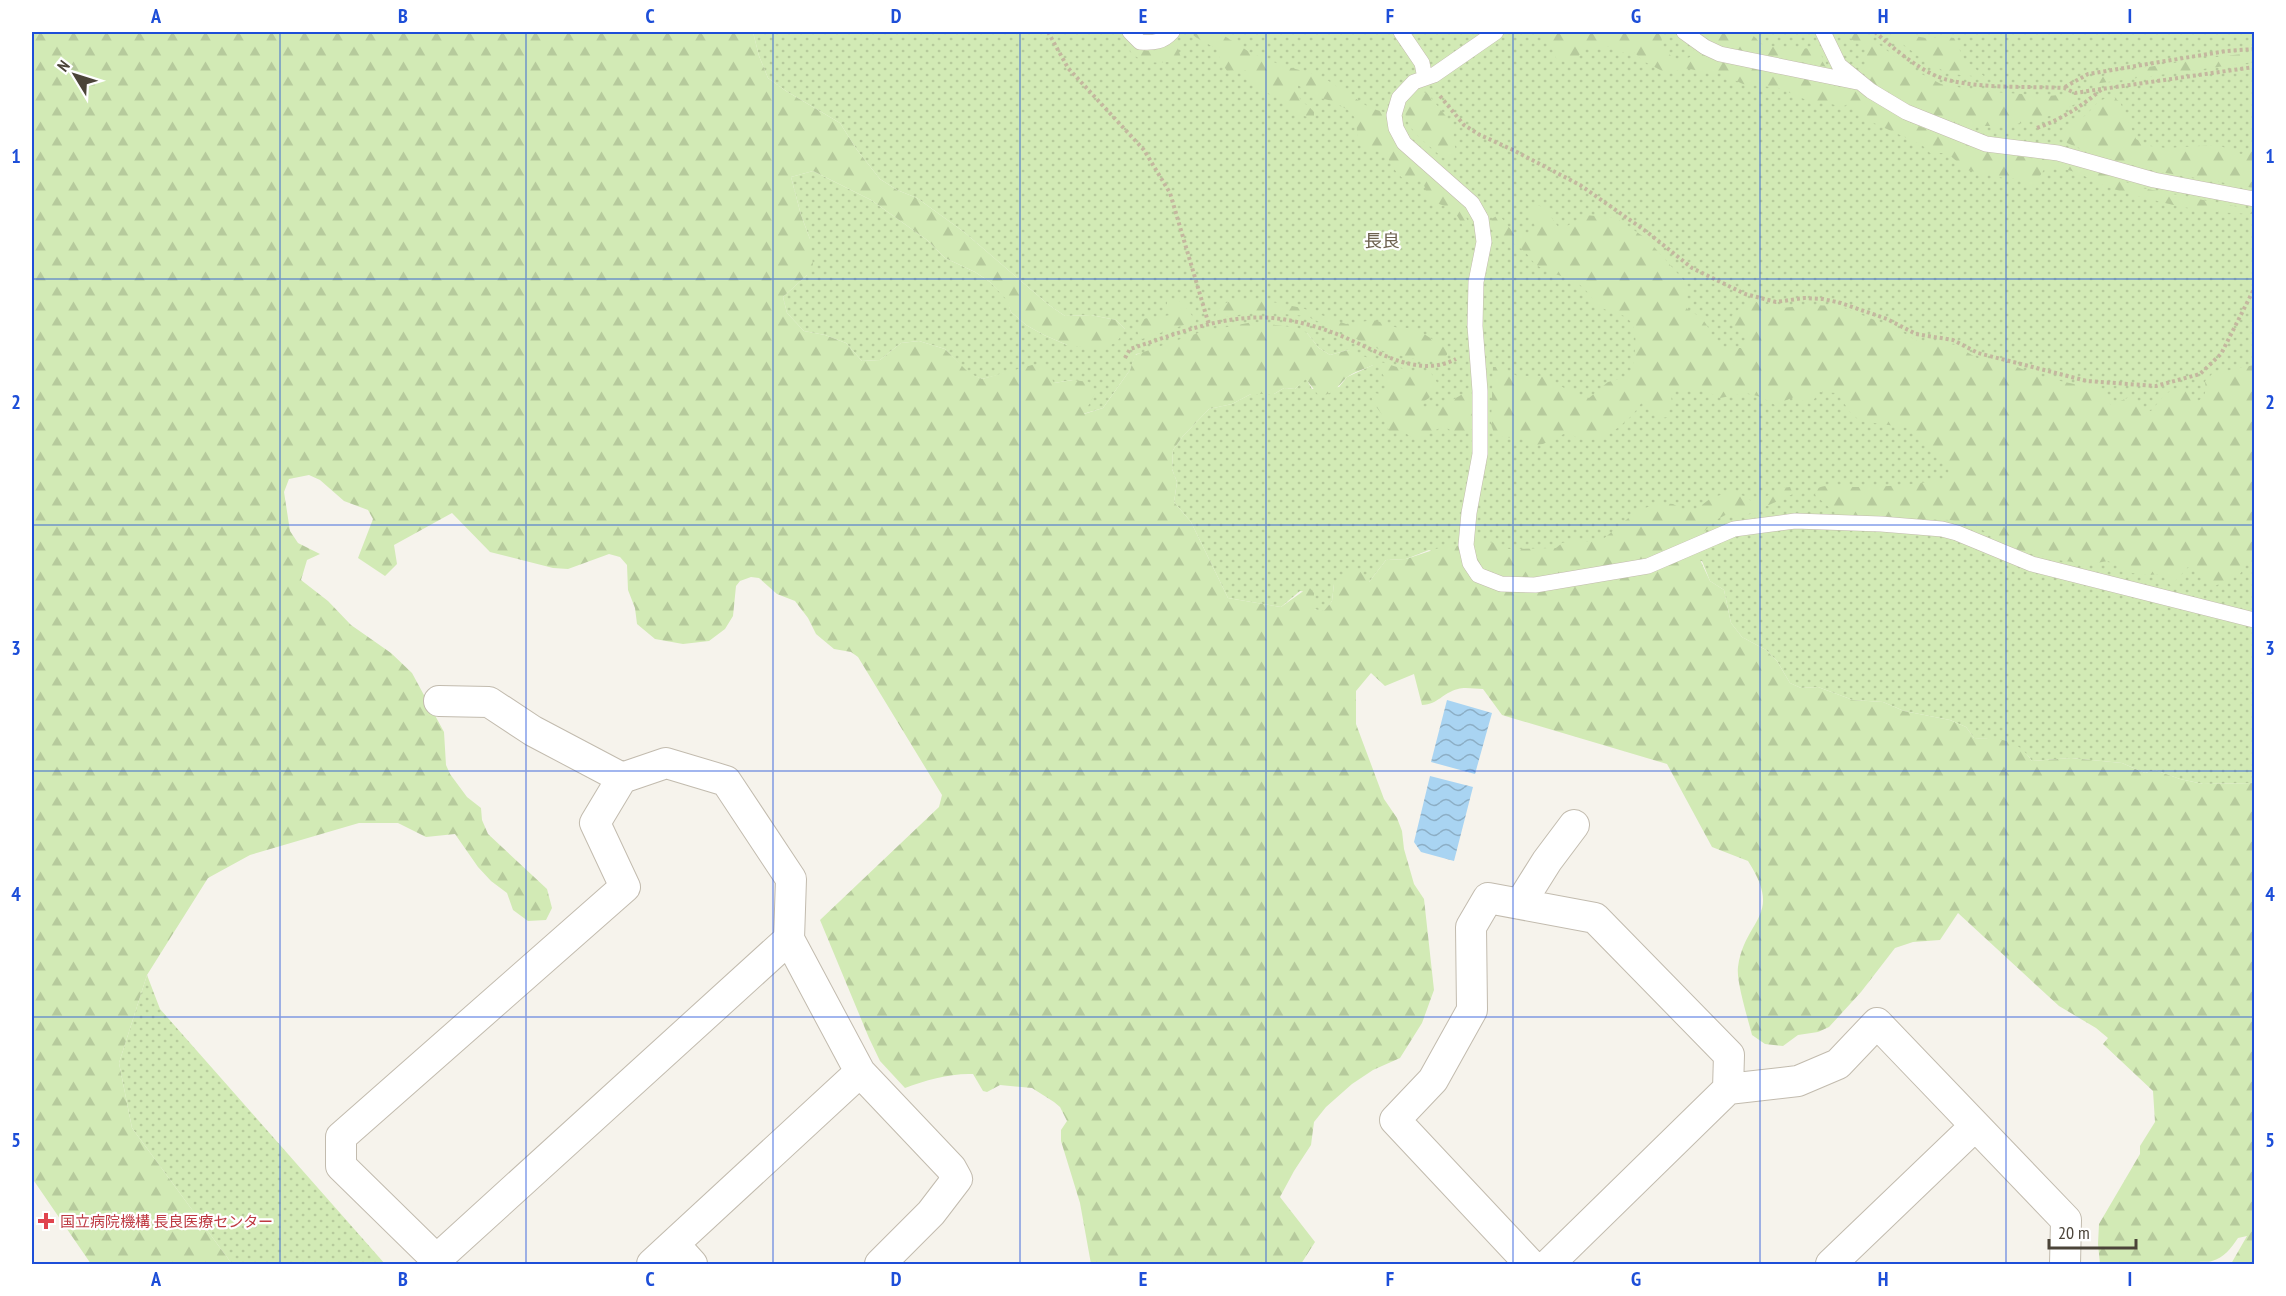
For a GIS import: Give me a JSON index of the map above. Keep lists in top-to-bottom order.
{
  "districts": ["長良"],
  "places": {
    "health": ["国立病院機構 長良医療センター"]
  },
  "scale_bar": "20 m",
  "north": "top left",
  "grid": {
    "columns": [
      "A",
      "B",
      "C",
      "D",
      "E",
      "F",
      "G",
      "H",
      "I"
    ],
    "rows": [
      "1",
      "2",
      "3",
      "4",
      "5"
    ]
  }
}
